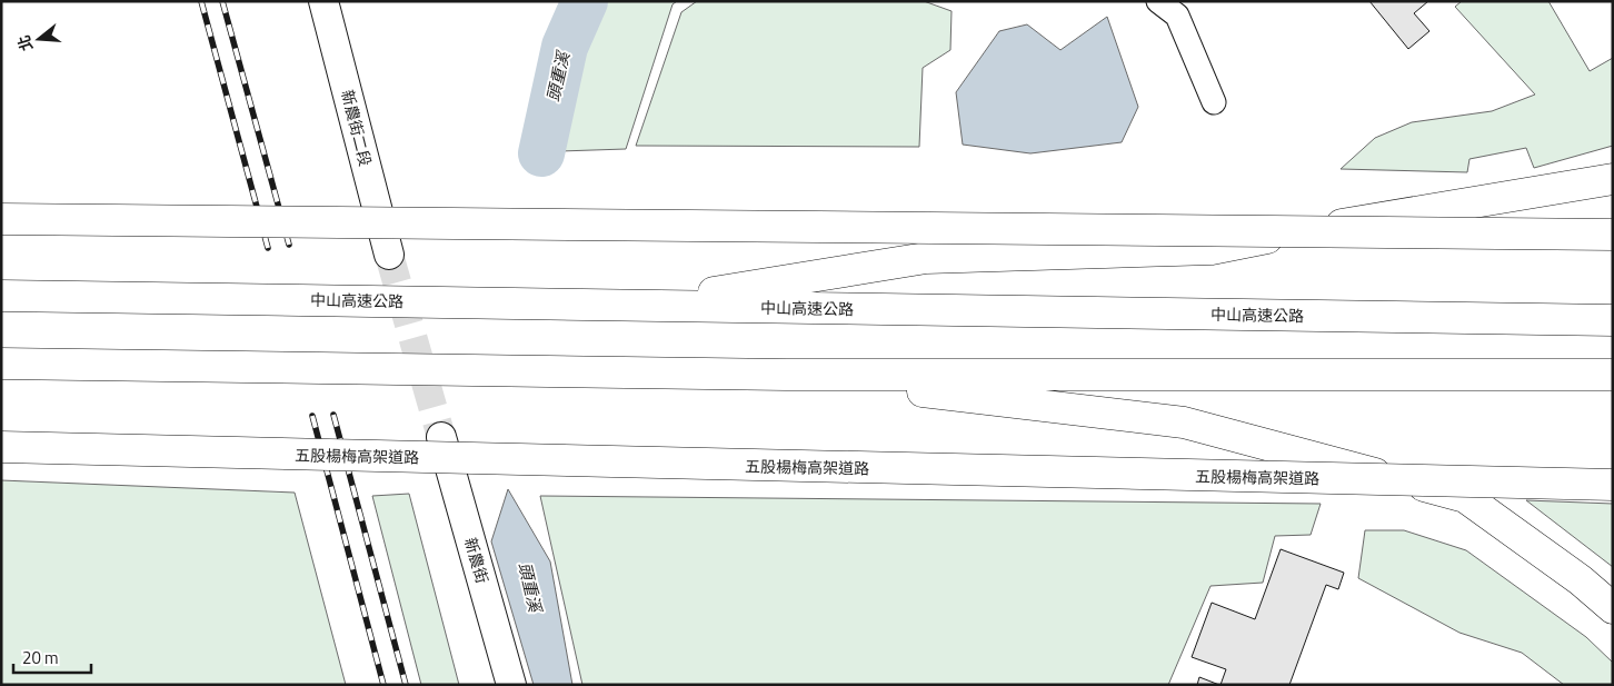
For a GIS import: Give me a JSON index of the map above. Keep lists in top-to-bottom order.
{
  "streets": {
    "highway": ["中山高速公路", "五股楊梅高架道路"],
    "street": ["新農街二段", "新農街"]
  },
  "water": ["頭重溪"],
  "scale_bar": "20 m",
  "north": "left"
}
